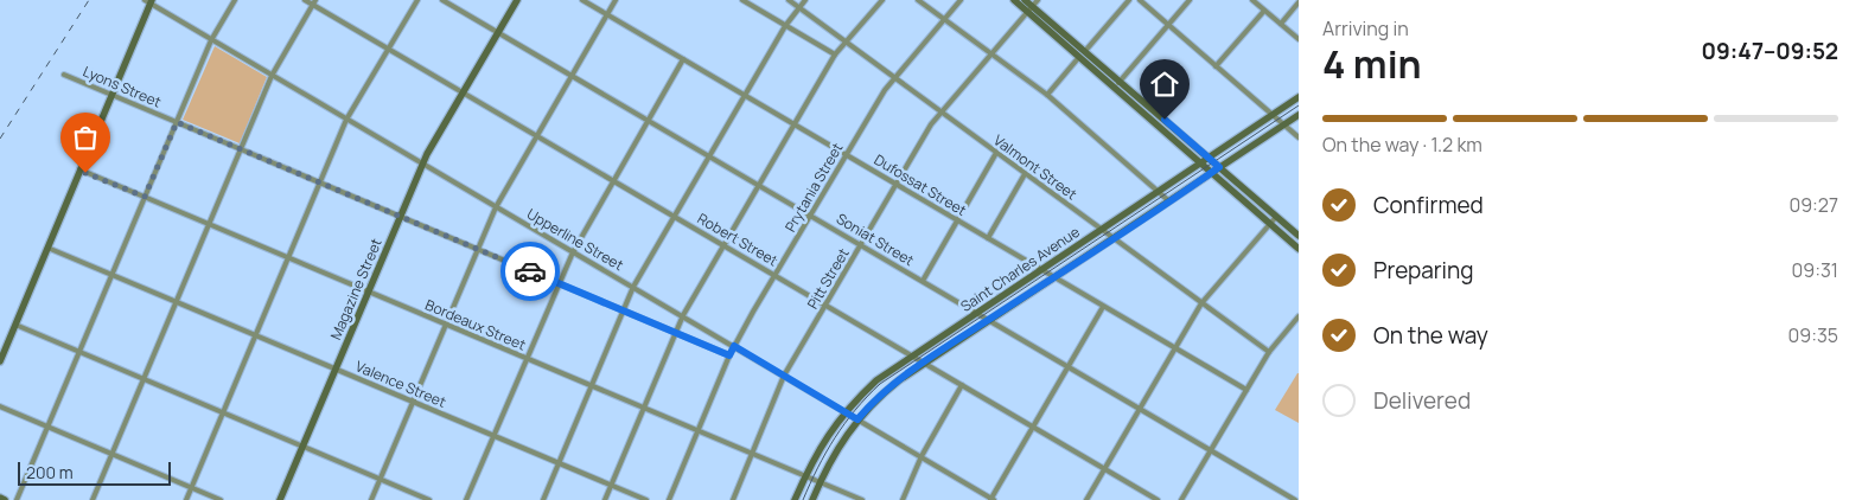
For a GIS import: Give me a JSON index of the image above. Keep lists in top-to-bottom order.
{
  "streets": {
    "street": [
      "Lyons Street",
      "Valmont Street",
      "Dufossat Street",
      "Prytania Street",
      "Upperline Street",
      "Robert Street",
      "Soniat Street",
      "Saint Charles Avenue",
      "Pitt Street",
      "Magazine Street",
      "Bordeaux Street",
      "Valence Street"
    ]
  },
  "crossings": [
    ["Lyons Street", "Prytania Street"],
    ["Lyons Street", "Magazine Street"],
    ["Valmont Street", "Prytania Street"],
    ["Valmont Street", "Saint Charles Avenue"],
    ["Valmont Street", "Pitt Street"],
    ["Dufossat Street", "Prytania Street"],
    ["Dufossat Street", "Saint Charles Avenue"],
    ["Dufossat Street", "Pitt Street"],
    ["Prytania Street", "Upperline Street"],
    ["Prytania Street", "Robert Street"],
    ["Prytania Street", "Soniat Street"],
    ["Prytania Street", "Bordeaux Street"],
    ["Upperline Street", "Saint Charles Avenue"],
    ["Upperline Street", "Pitt Street"],
    ["Upperline Street", "Magazine Street"],
    ["Robert Street", "Saint Charles Avenue"],
    ["Robert Street", "Pitt Street"],
    ["Robert Street", "Magazine Street"],
    ["Soniat Street", "Saint Charles Avenue"],
    ["Soniat Street", "Pitt Street"],
    ["Soniat Street", "Magazine Street"],
    ["Saint Charles Avenue", "Bordeaux Street"],
    ["Pitt Street", "Bordeaux Street"],
    ["Magazine Street", "Bordeaux Street"],
    ["Magazine Street", "Valence Street"]
  ],
  "scale_bar": "200 m",
  "page": {
    "heading": ["4 min", "Arriving in", "09:47–09:52"],
    "bar": "On the way · 1.2 km",
    "list": [
      ["Confirmed", "09:27"],
      ["Preparing", "09:31"],
      ["On the way", "09:35"],
      "Delivered"
    ],
    "scale": "200 m"
  }
}
